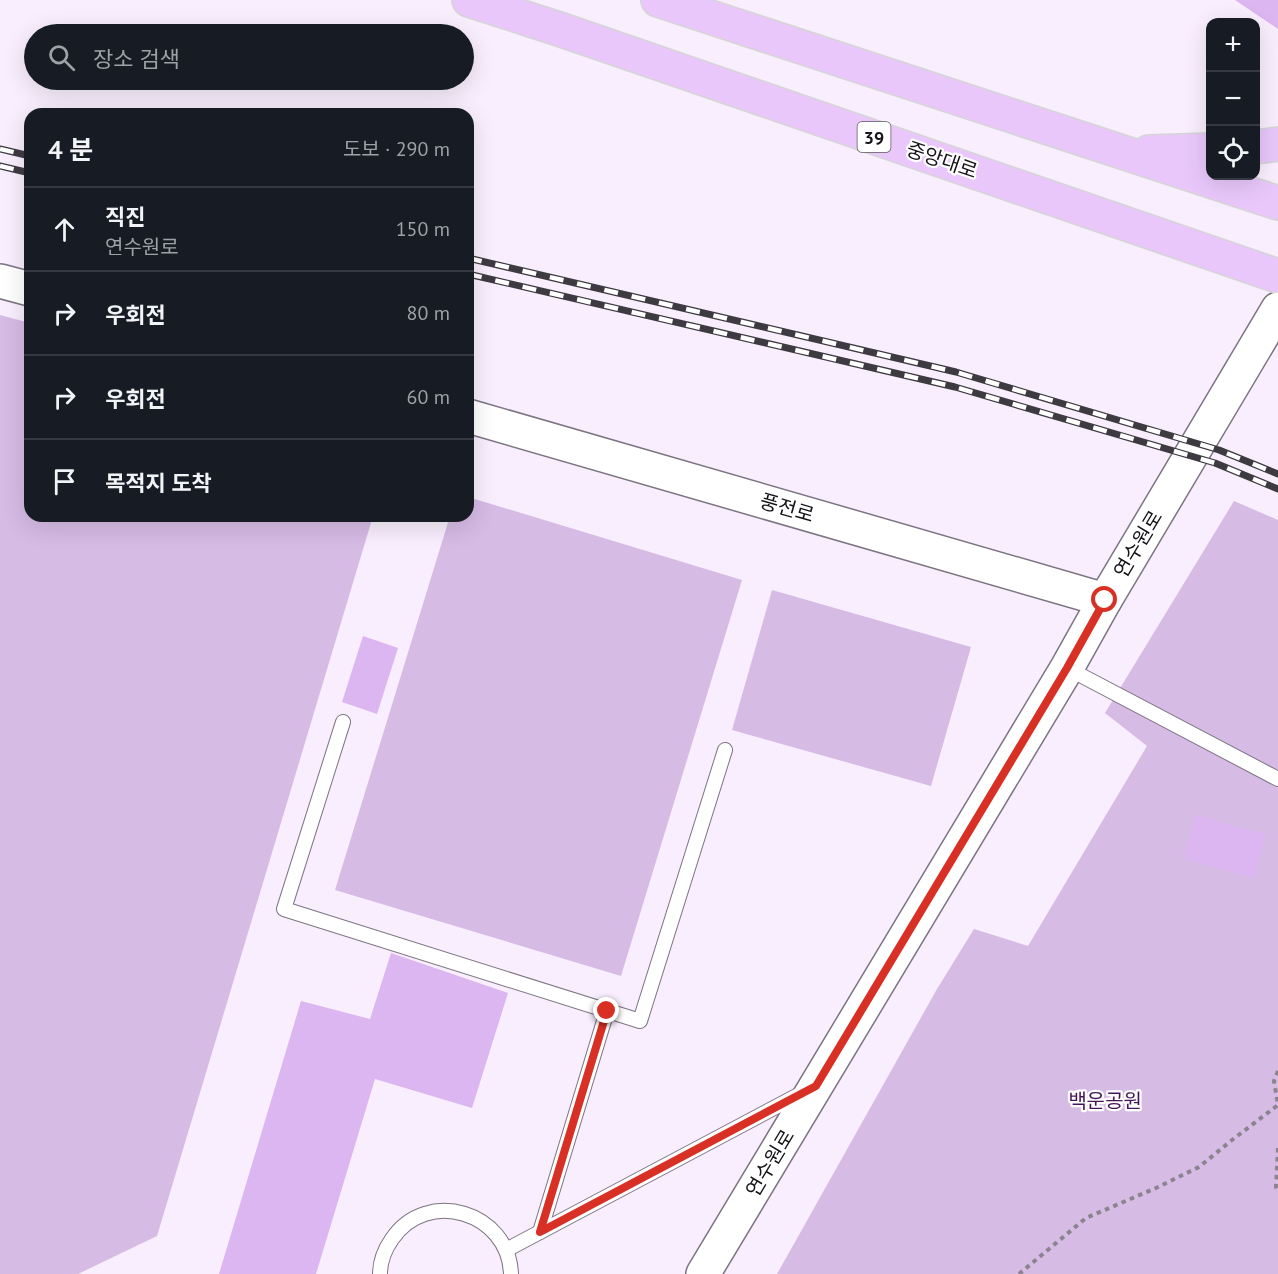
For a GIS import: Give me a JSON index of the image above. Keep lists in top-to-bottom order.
{
  "streets": {
    "main road": ["39", "중앙대로"],
    "street": ["풍전로", "연수원로"]
  },
  "crossings": [
    ["풍전로", "연수원로"]
  ],
  "parks": ["백운공원"],
  "page": {
    "map_buttons": ["+", "−"],
    "search": "장소 검색",
    "heading": ["4 분", "도보 · 290 m"],
    "list": [
      ["직진", "연수원로", "150 m"],
      ["우회전", "80 m"],
      ["우회전", "60 m"],
      "목적지 도착"
    ]
  }
}
